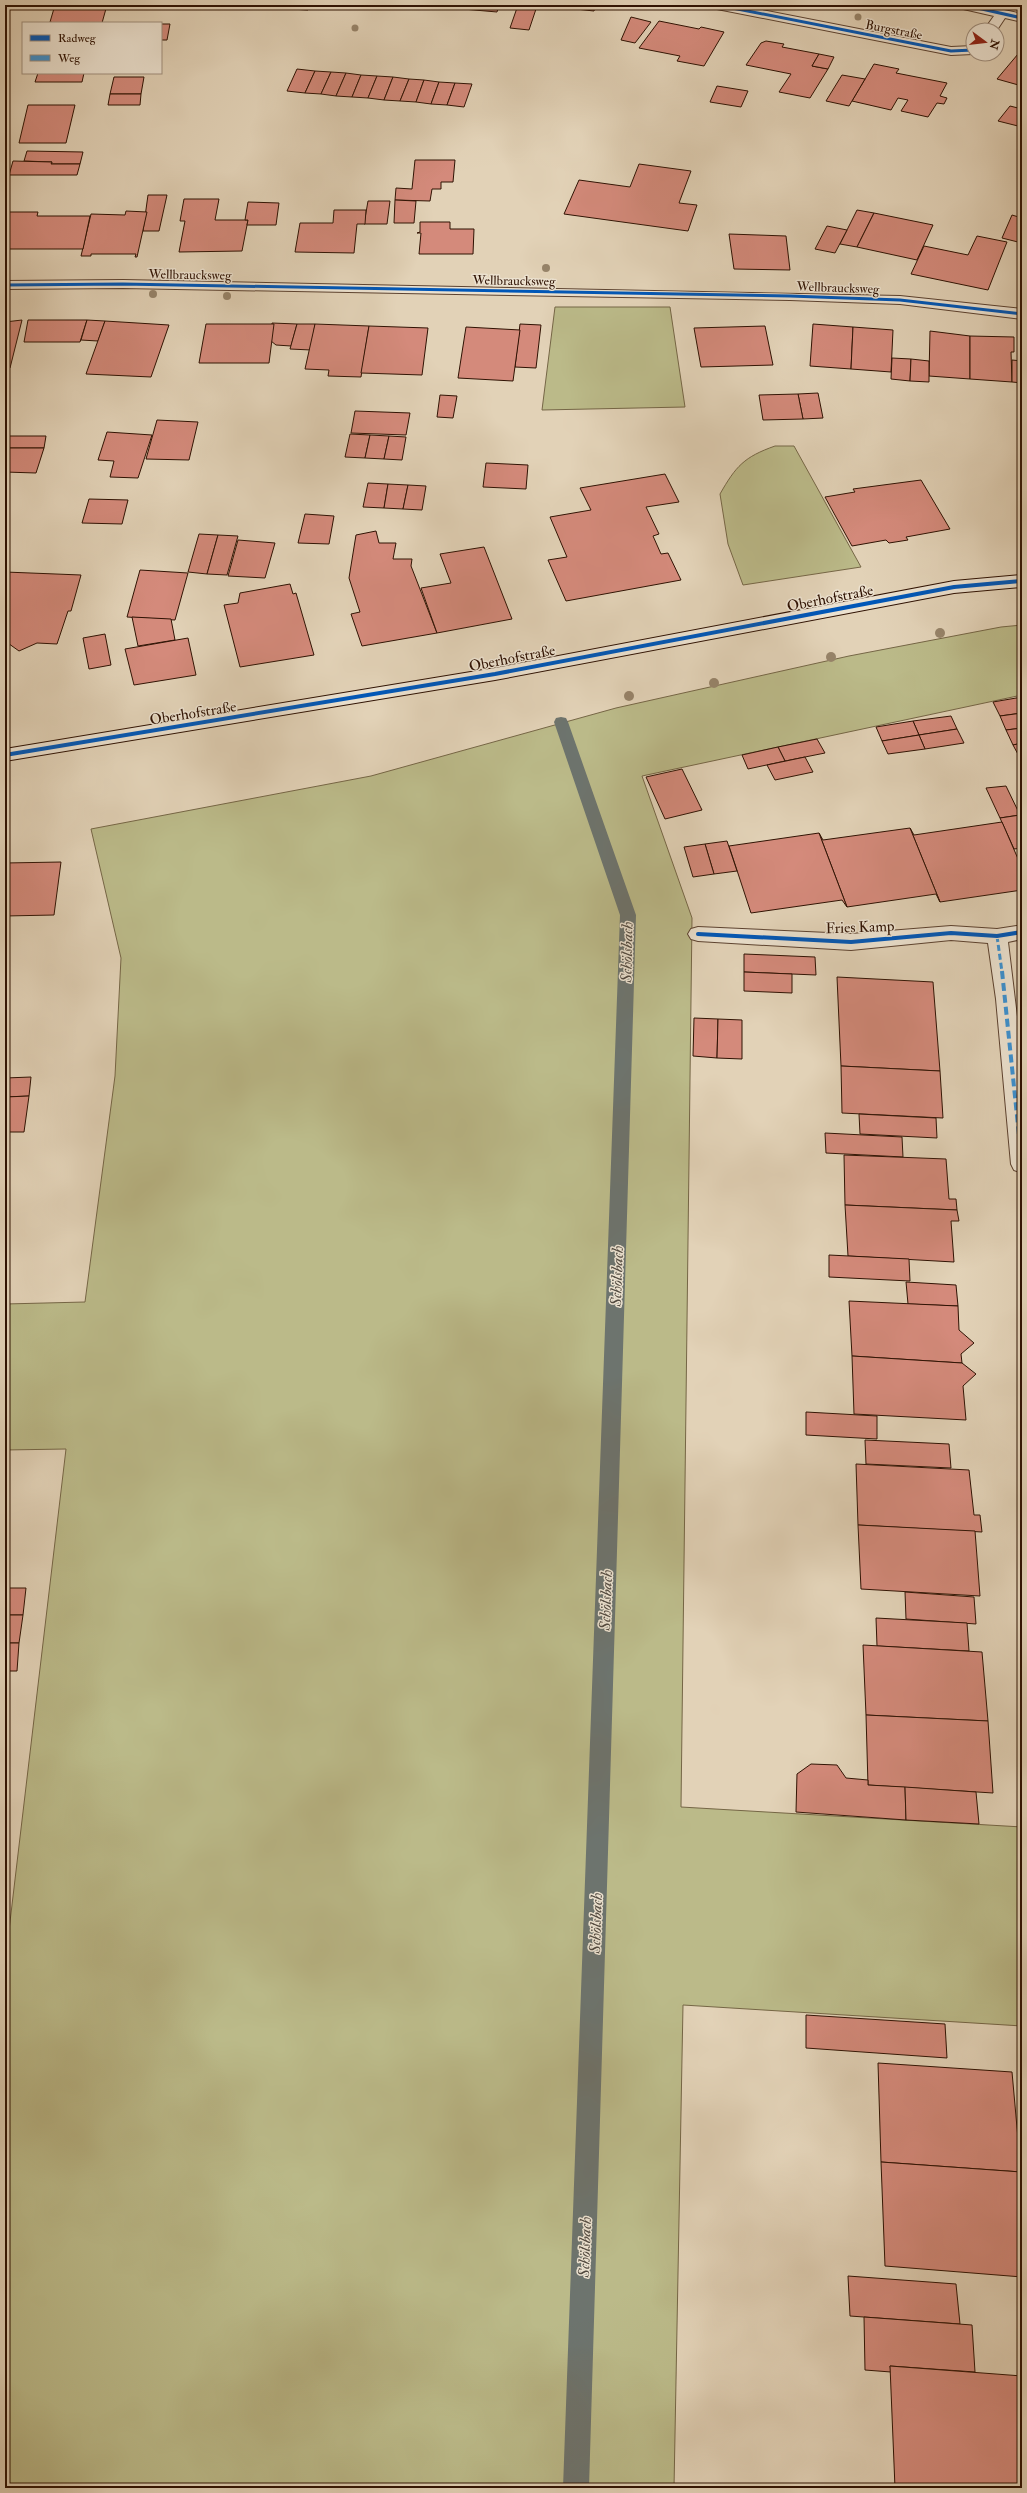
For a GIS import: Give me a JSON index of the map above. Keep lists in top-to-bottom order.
{
  "streets": {
    "street": [
      "Burgstraße",
      "Wellbraucksweg",
      "Oberhofstraße",
      "Fries Kamp"
    ]
  },
  "water": ["Schölsbach"],
  "legend": ["Radweg", "Weg"],
  "north": "right"
}
